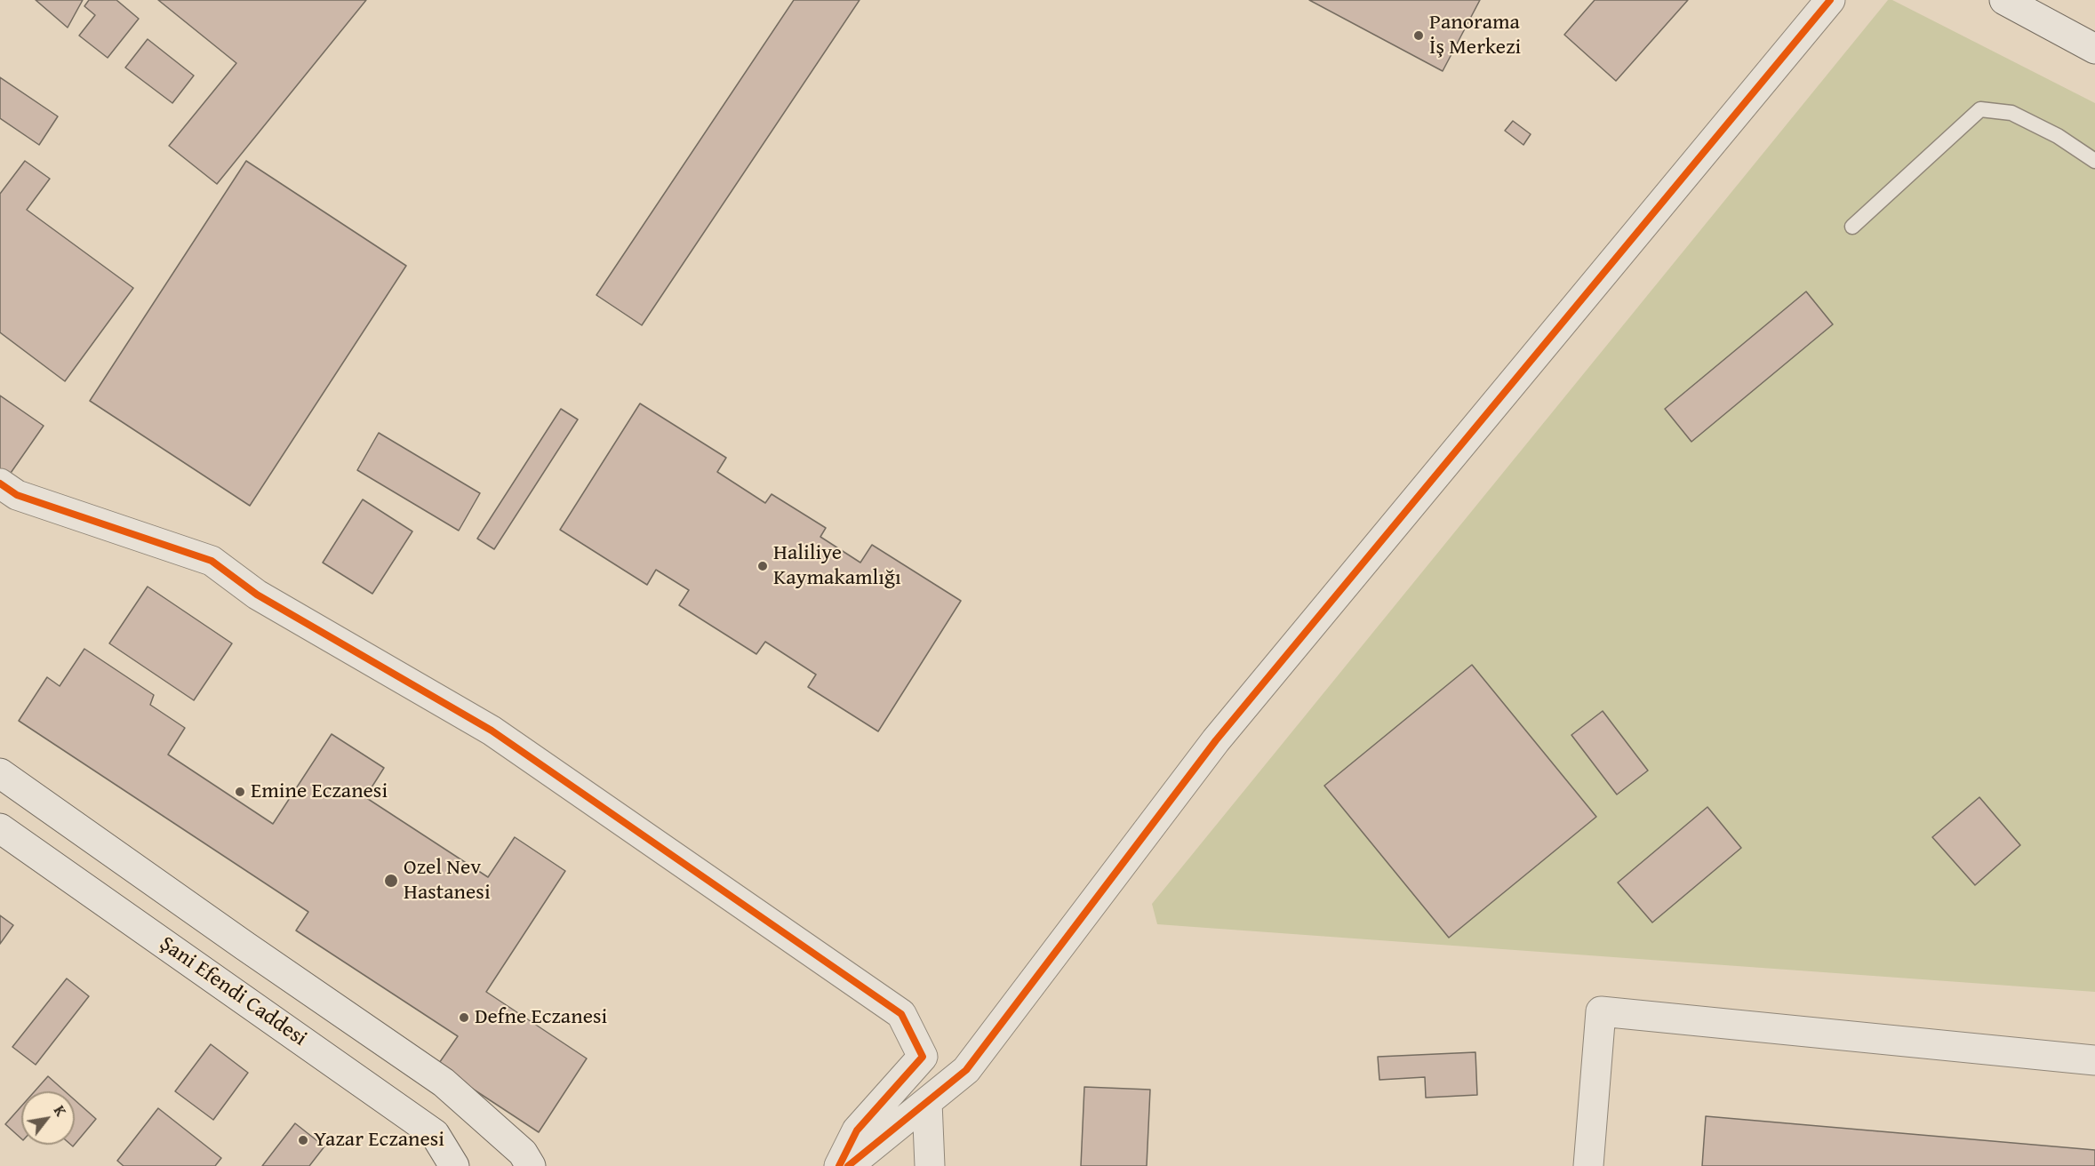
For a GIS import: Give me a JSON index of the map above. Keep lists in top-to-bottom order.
{
  "streets": {
    "street": ["Şani Efendi Caddesi"]
  },
  "places": [
    "Panorama İş Merkezi",
    "Haliliye Kaymakamlığı",
    "Emine Eczanesi",
    "Ozel Nev Hastanesi",
    "Defne Eczanesi",
    "Yazar Eczanesi"
  ],
  "north": "top right"
}
